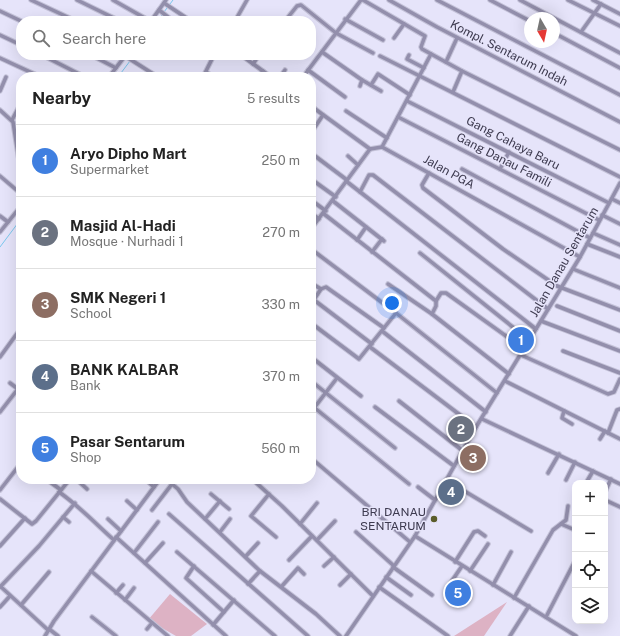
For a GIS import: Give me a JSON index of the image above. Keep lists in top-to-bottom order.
{
  "streets": {
    "street": [
      "Kompl. Sentarum Indah",
      "Gang Cahaya Baru",
      "Gang Danau Famili",
      "Jalan PGA",
      "Jalan Danau Sentarum"
    ]
  },
  "crossings": [
    ["Gang Cahaya Baru", "Jalan Danau Sentarum"],
    ["Gang Danau Famili", "Jalan Danau Sentarum"],
    ["Jalan PGA", "Jalan Danau Sentarum"]
  ],
  "places": ["BRI DANAU SENTARUM"],
  "north": "bottom",
  "page": {
    "search": "Search here",
    "heading": ["Nearby", "5 results"],
    "list": [
      {
        "mark": "1",
        "name": "Aryo Dipho Mart",
        "note": "Supermarket",
        "value": "250 m"
      },
      {
        "mark": "2",
        "name": "Masjid Al-Hadi",
        "note": "Mosque · Nurhadi 1",
        "value": "270 m"
      },
      {
        "mark": "3",
        "name": "SMK Negeri 1",
        "note": "School",
        "value": "330 m"
      },
      {
        "mark": "4",
        "name": "BANK KALBAR",
        "note": "Bank",
        "value": "370 m"
      },
      {
        "mark": "5",
        "name": "Pasar Sentarum",
        "note": "Shop",
        "value": "560 m"
      }
    ],
    "pins": [
      "1",
      "2",
      "3",
      "4",
      "5"
    ],
    "map_buttons": ["+", "−"]
  }
}
